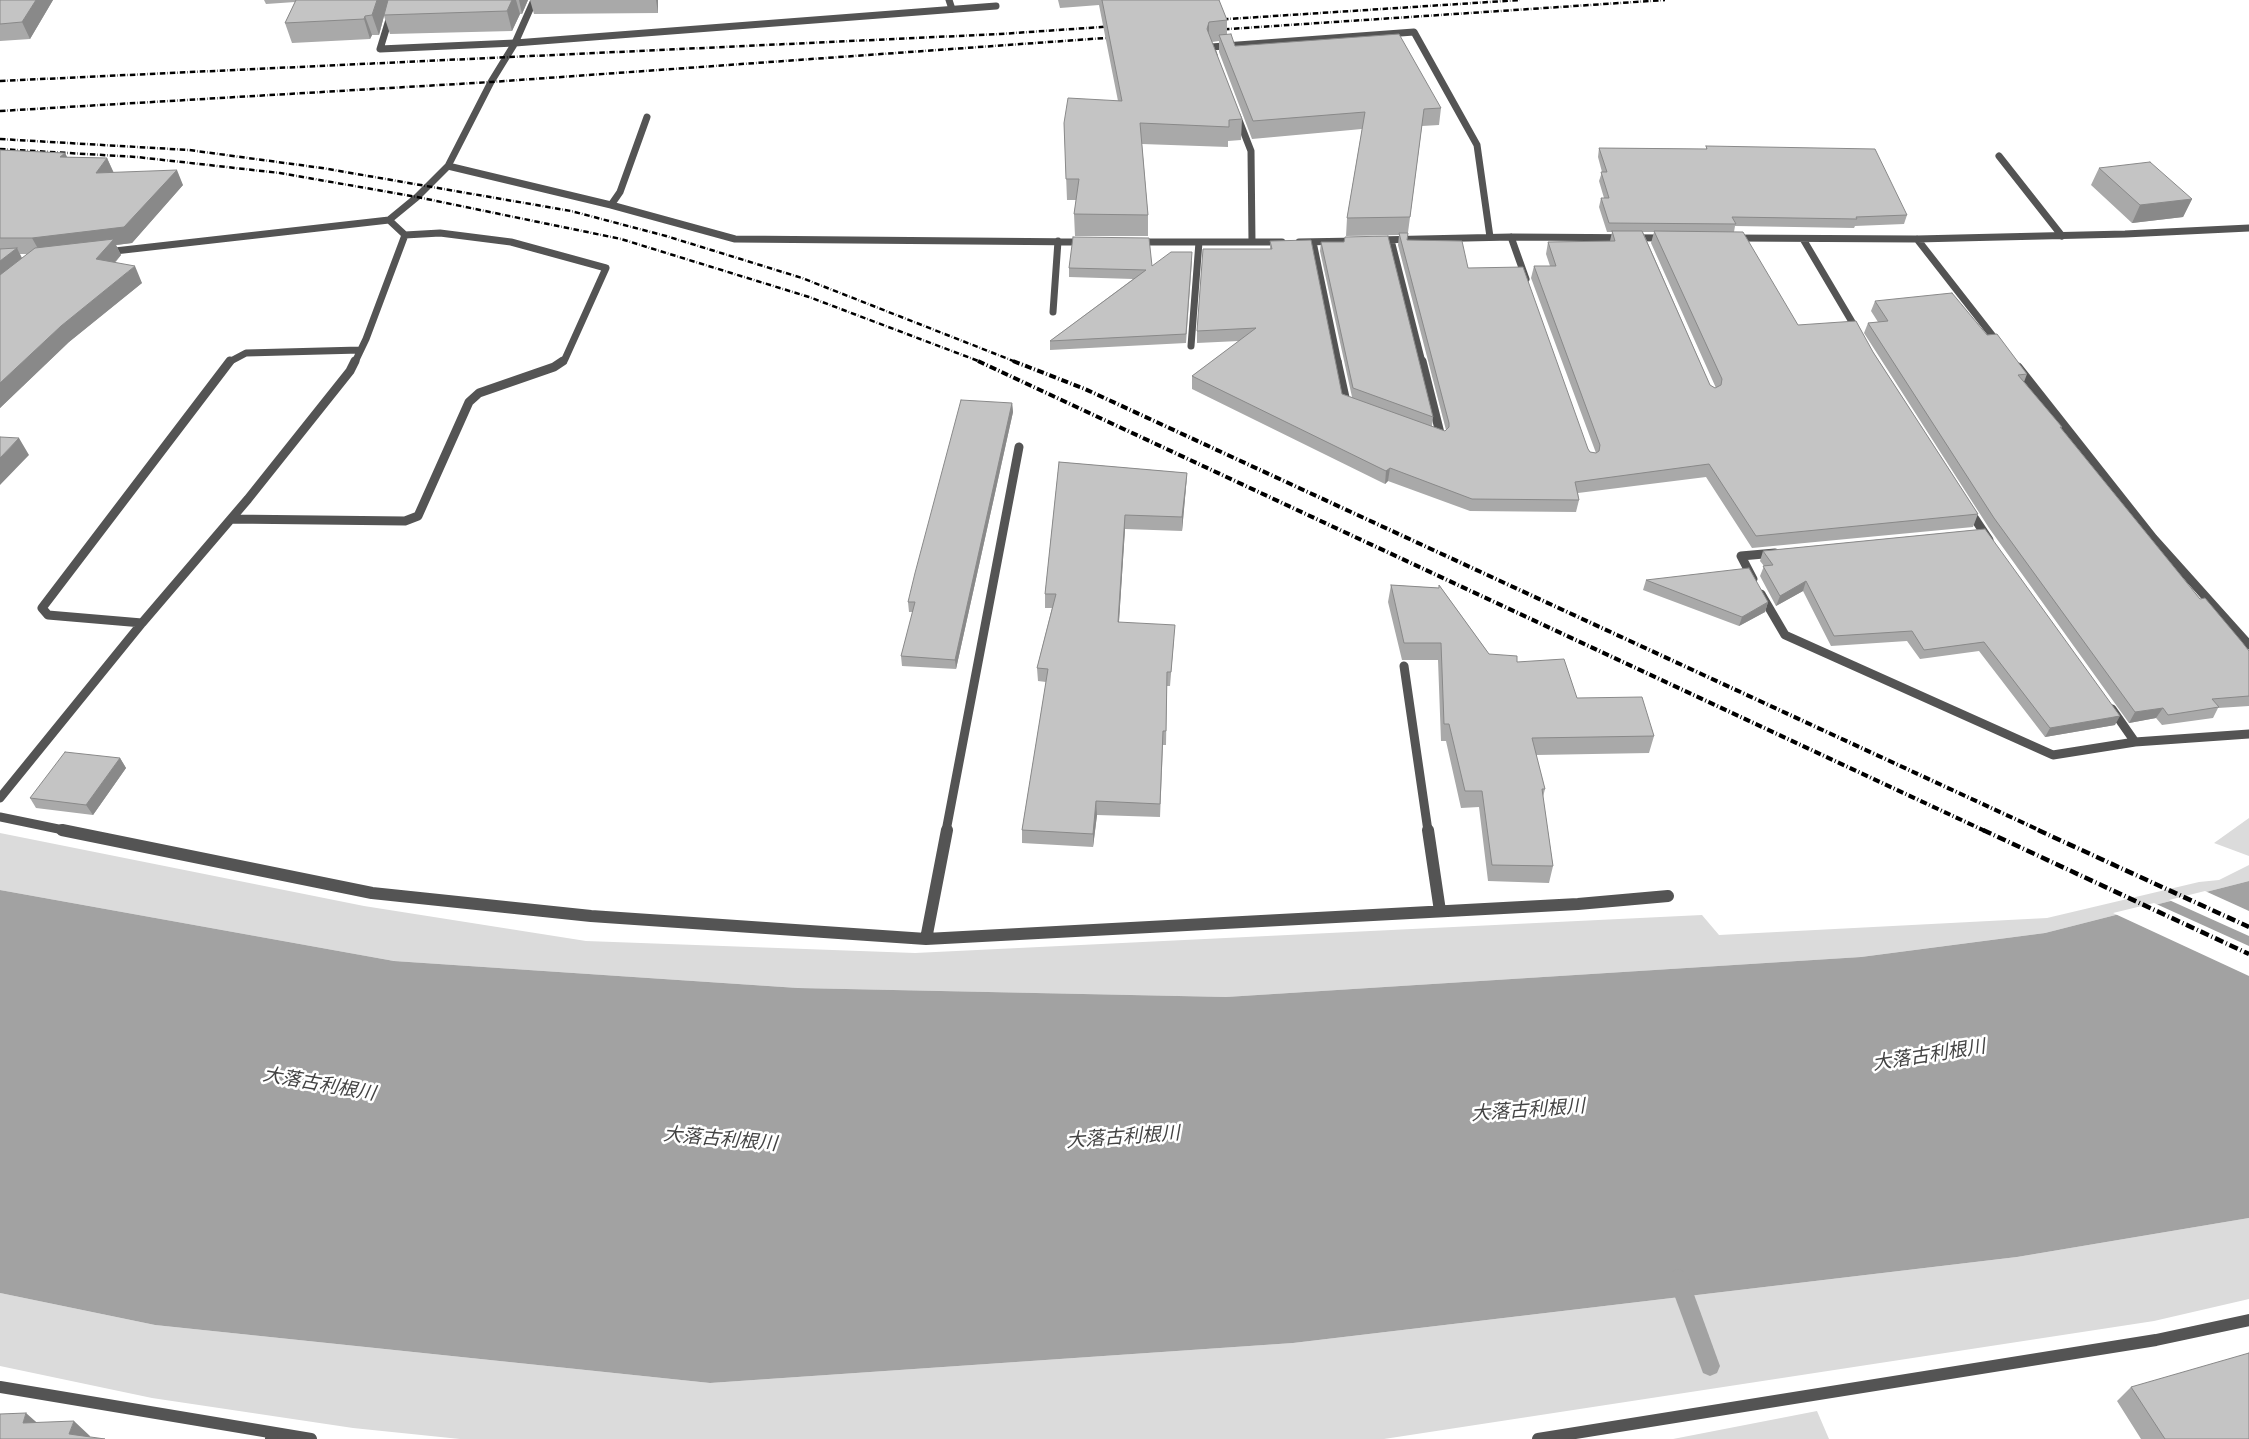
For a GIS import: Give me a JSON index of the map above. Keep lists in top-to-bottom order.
{
  "water": ["大落古利根川"]
}
